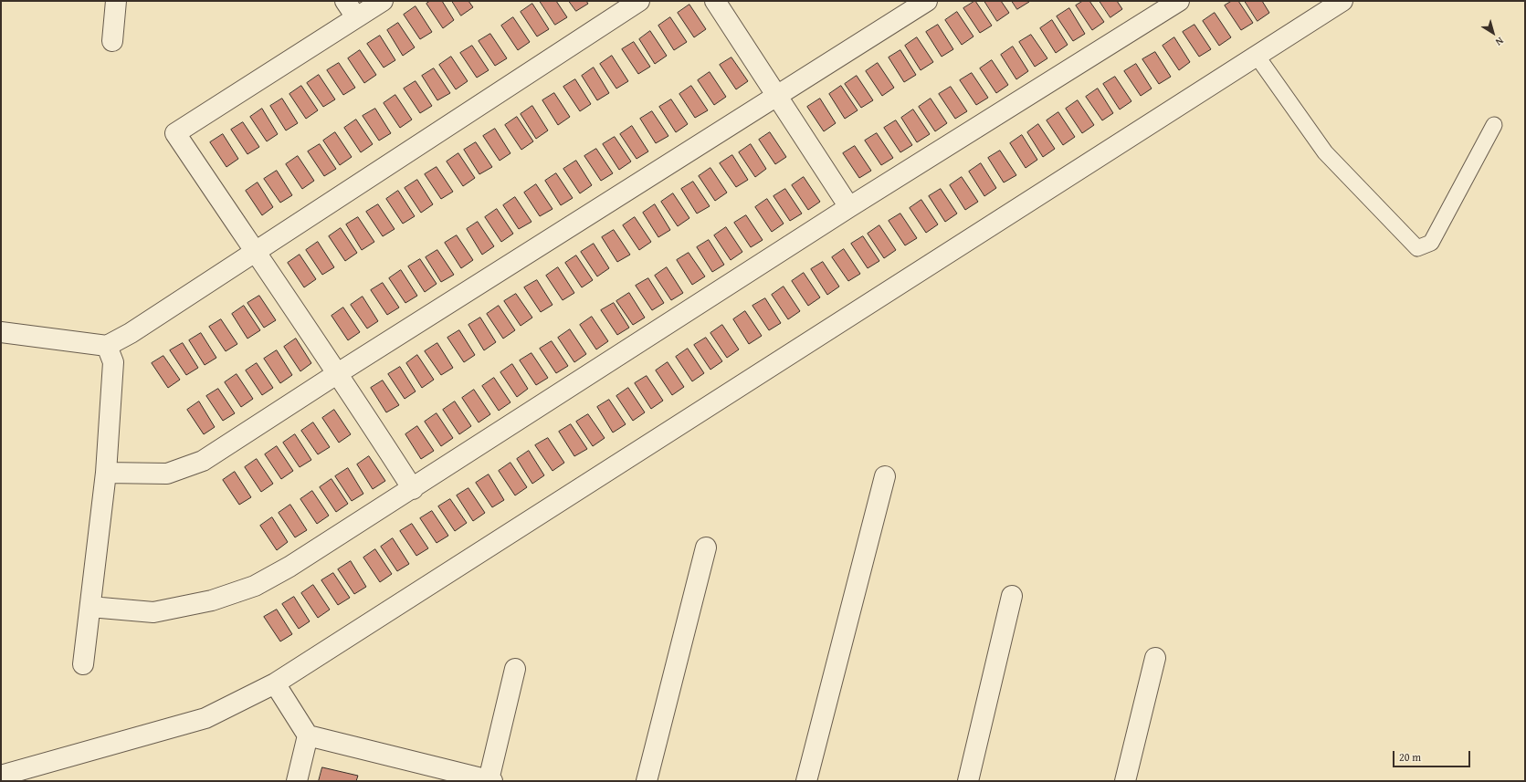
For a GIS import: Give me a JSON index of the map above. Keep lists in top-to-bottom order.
{
  "scale_bar": "20 m",
  "north": "bottom right"
}
